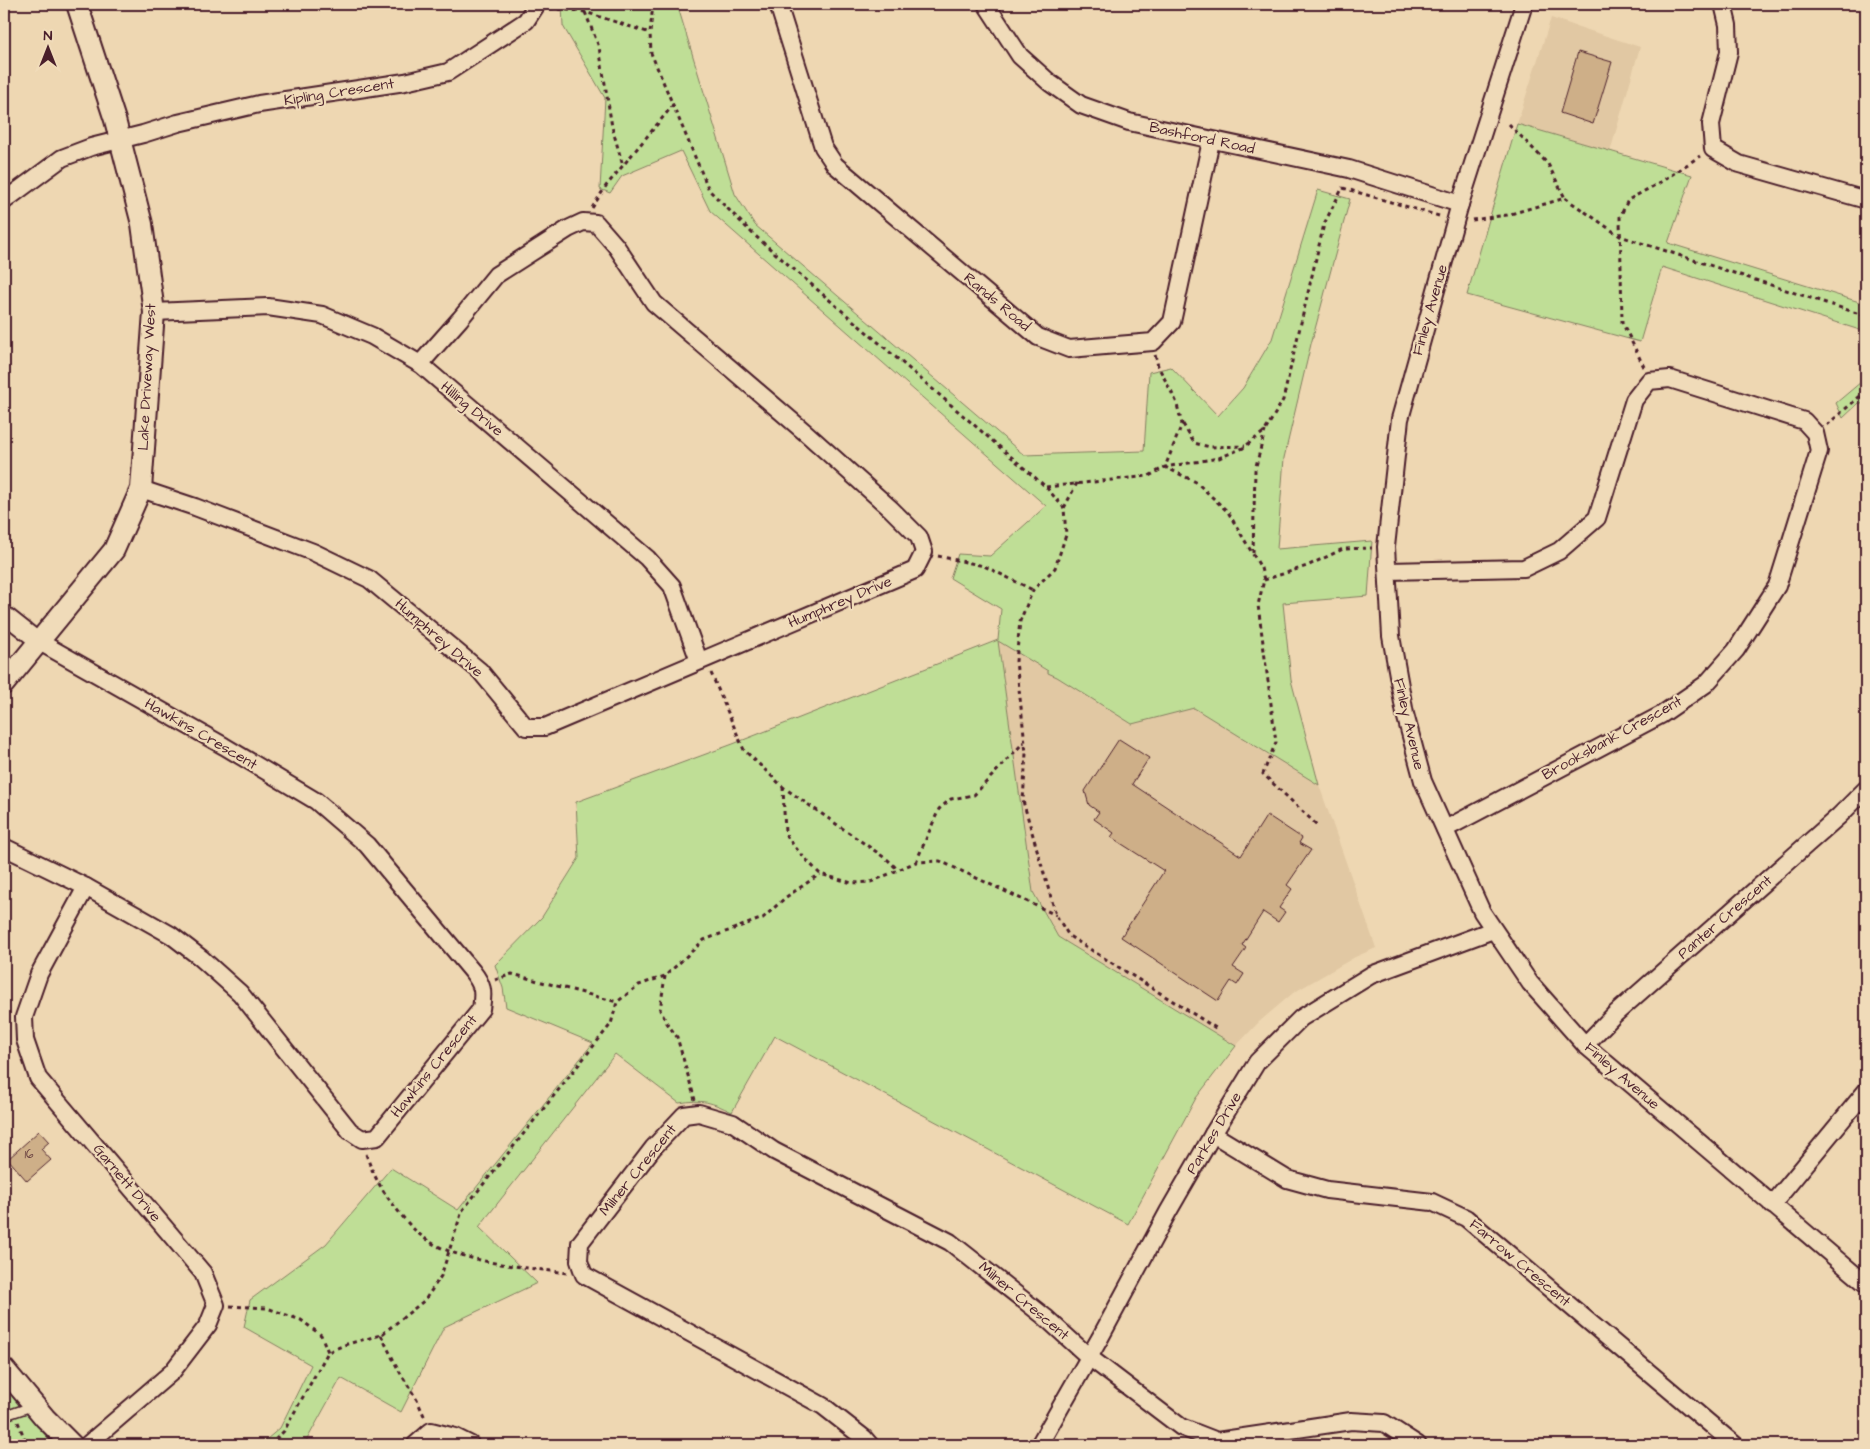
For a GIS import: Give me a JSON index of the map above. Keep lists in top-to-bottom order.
{
  "streets": {
    "street": [
      "Kipling Crescent",
      "Bashford Road",
      "Rands Road",
      "Finley Avenue",
      "Lake Driveway West",
      "Hilling Drive",
      "Humphrey Drive",
      "Hawkins Crescent",
      "Brooksbank Crescent",
      "Panter Crescent",
      "Parkes Drive",
      "Milner Crescent",
      "Garnett Drive",
      "Farrow Crescent"
    ]
  },
  "crossings": [
    ["Kipling Crescent", "Lake Driveway West"],
    ["Bashford Road", "Finley Avenue"],
    ["Finley Avenue", "Brooksbank Crescent"],
    ["Finley Avenue", "Panter Crescent"],
    ["Finley Avenue", "Parkes Drive"],
    ["Lake Driveway West", "Hilling Drive"],
    ["Lake Driveway West", "Humphrey Drive"],
    ["Lake Driveway West", "Hawkins Crescent"],
    ["Hilling Drive", "Humphrey Drive"],
    ["Parkes Drive", "Milner Crescent"],
    ["Parkes Drive", "Farrow Crescent"]
  ],
  "house_numbers": ["16"],
  "north": "top"
}
